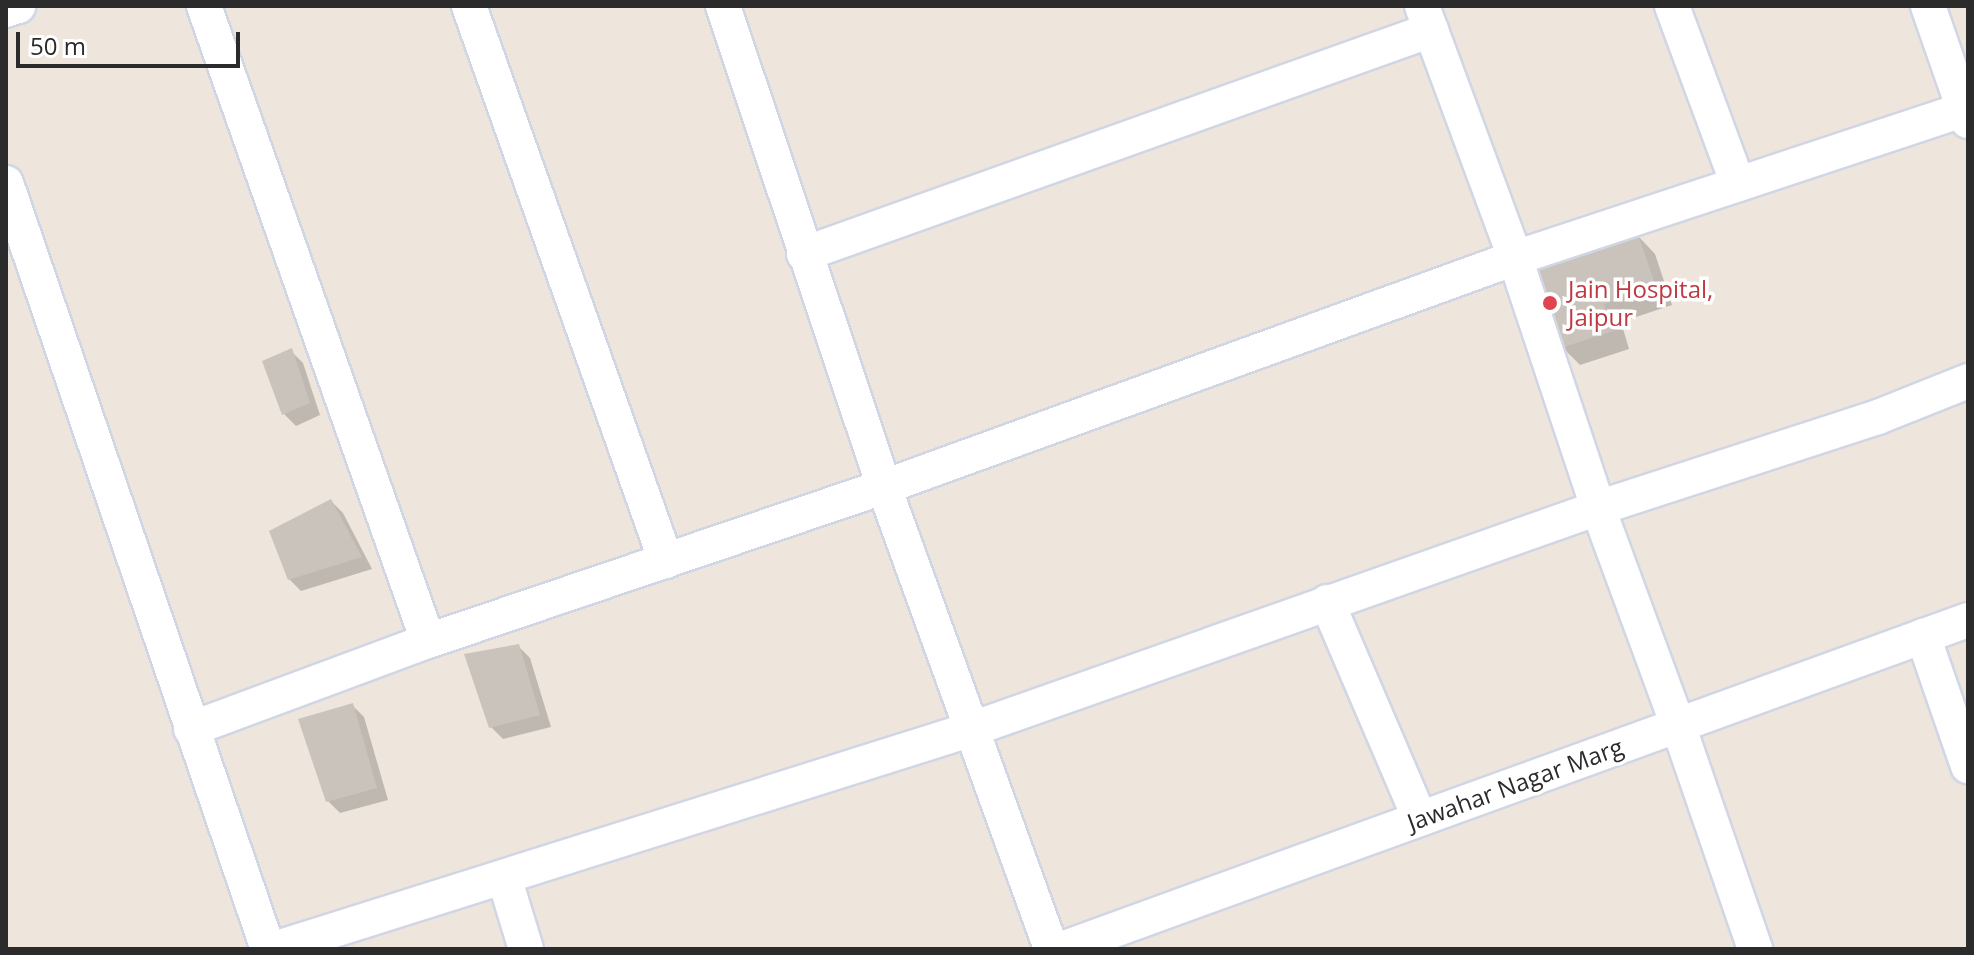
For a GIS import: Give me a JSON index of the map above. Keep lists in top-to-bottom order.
{
  "streets": {
    "street": ["Jawahar Nagar Marg"]
  },
  "places": ["Jain Hospital, Jaipur"],
  "scale_bar": "50 m"
}
